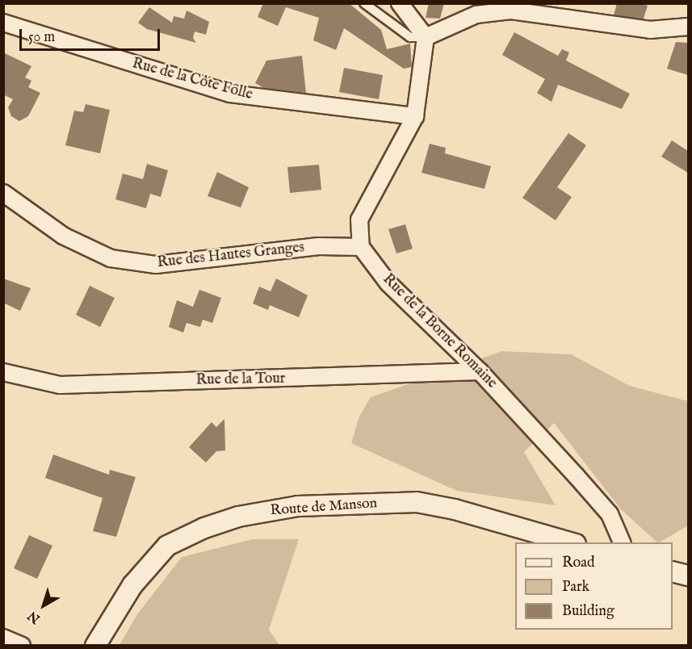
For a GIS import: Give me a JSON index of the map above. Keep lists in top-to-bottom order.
{
  "streets": {
    "street": [
      "Rue de la Côte Folle",
      "Rue des Hautes Granges",
      "Rue de la Borne Romaine",
      "Rue de la Tour",
      "Route de Manson"
    ]
  },
  "crossings": [
    ["Rue des Hautes Granges", "Rue de la Borne Romaine"],
    ["Rue de la Borne Romaine", "Rue de la Tour"]
  ],
  "legend": ["Road", "Park", "Building"],
  "scale_bar": "50 m",
  "north": "bottom left"
}
